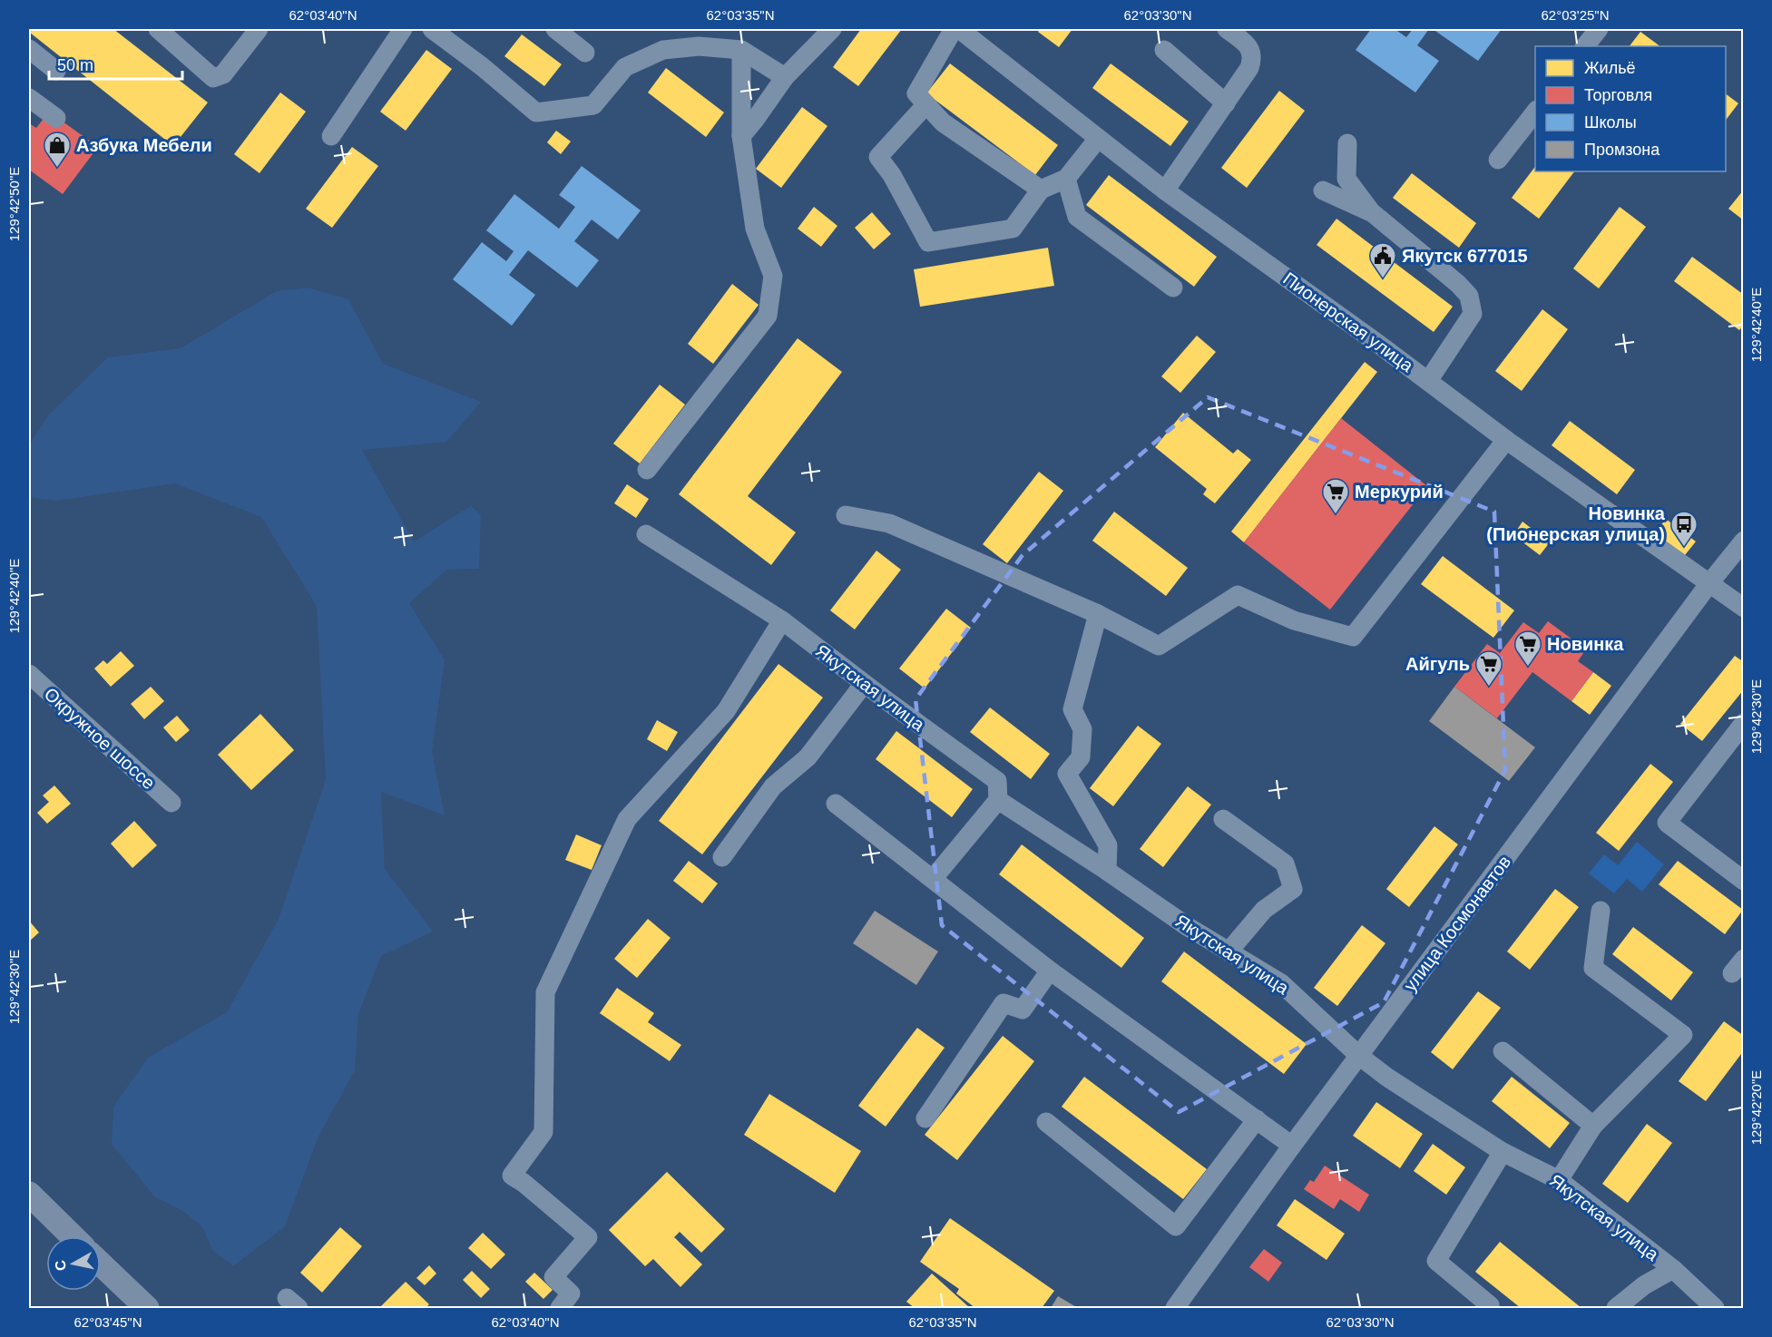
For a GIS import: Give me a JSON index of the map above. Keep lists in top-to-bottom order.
{
  "streets": {
    "street": [
      "Пионерская улица",
      "Якутская улица",
      "Окружное шоссе",
      "улица Космонавтов"
    ]
  },
  "crossings": [
    ["Пионерская улица", "улица Космонавтов"],
    ["Якутская улица", "улица Космонавтов"]
  ],
  "places": {
    "shop": ["Азбука Мебели"],
    "public building": ["Якутск 677015"],
    "supermarket": ["Меркурий", "Новинка", "Айгуль"],
    "bus stop": ["Новинка (Пионерская улица)"]
  },
  "legend": [
    "Жильё",
    "Торговля",
    "Школы",
    "Промзона"
  ],
  "scale_bar": "50 m",
  "north": "left",
  "coordinates": [
    "62°03'40\"N",
    "62°03'35\"N",
    "62°03'30\"N",
    "62°03'25\"N",
    "129°42'50\"E",
    "129°42'40\"E",
    "129°42'30\"E",
    "129°42'20\"E",
    "62°03'45\"N"
  ]
}
